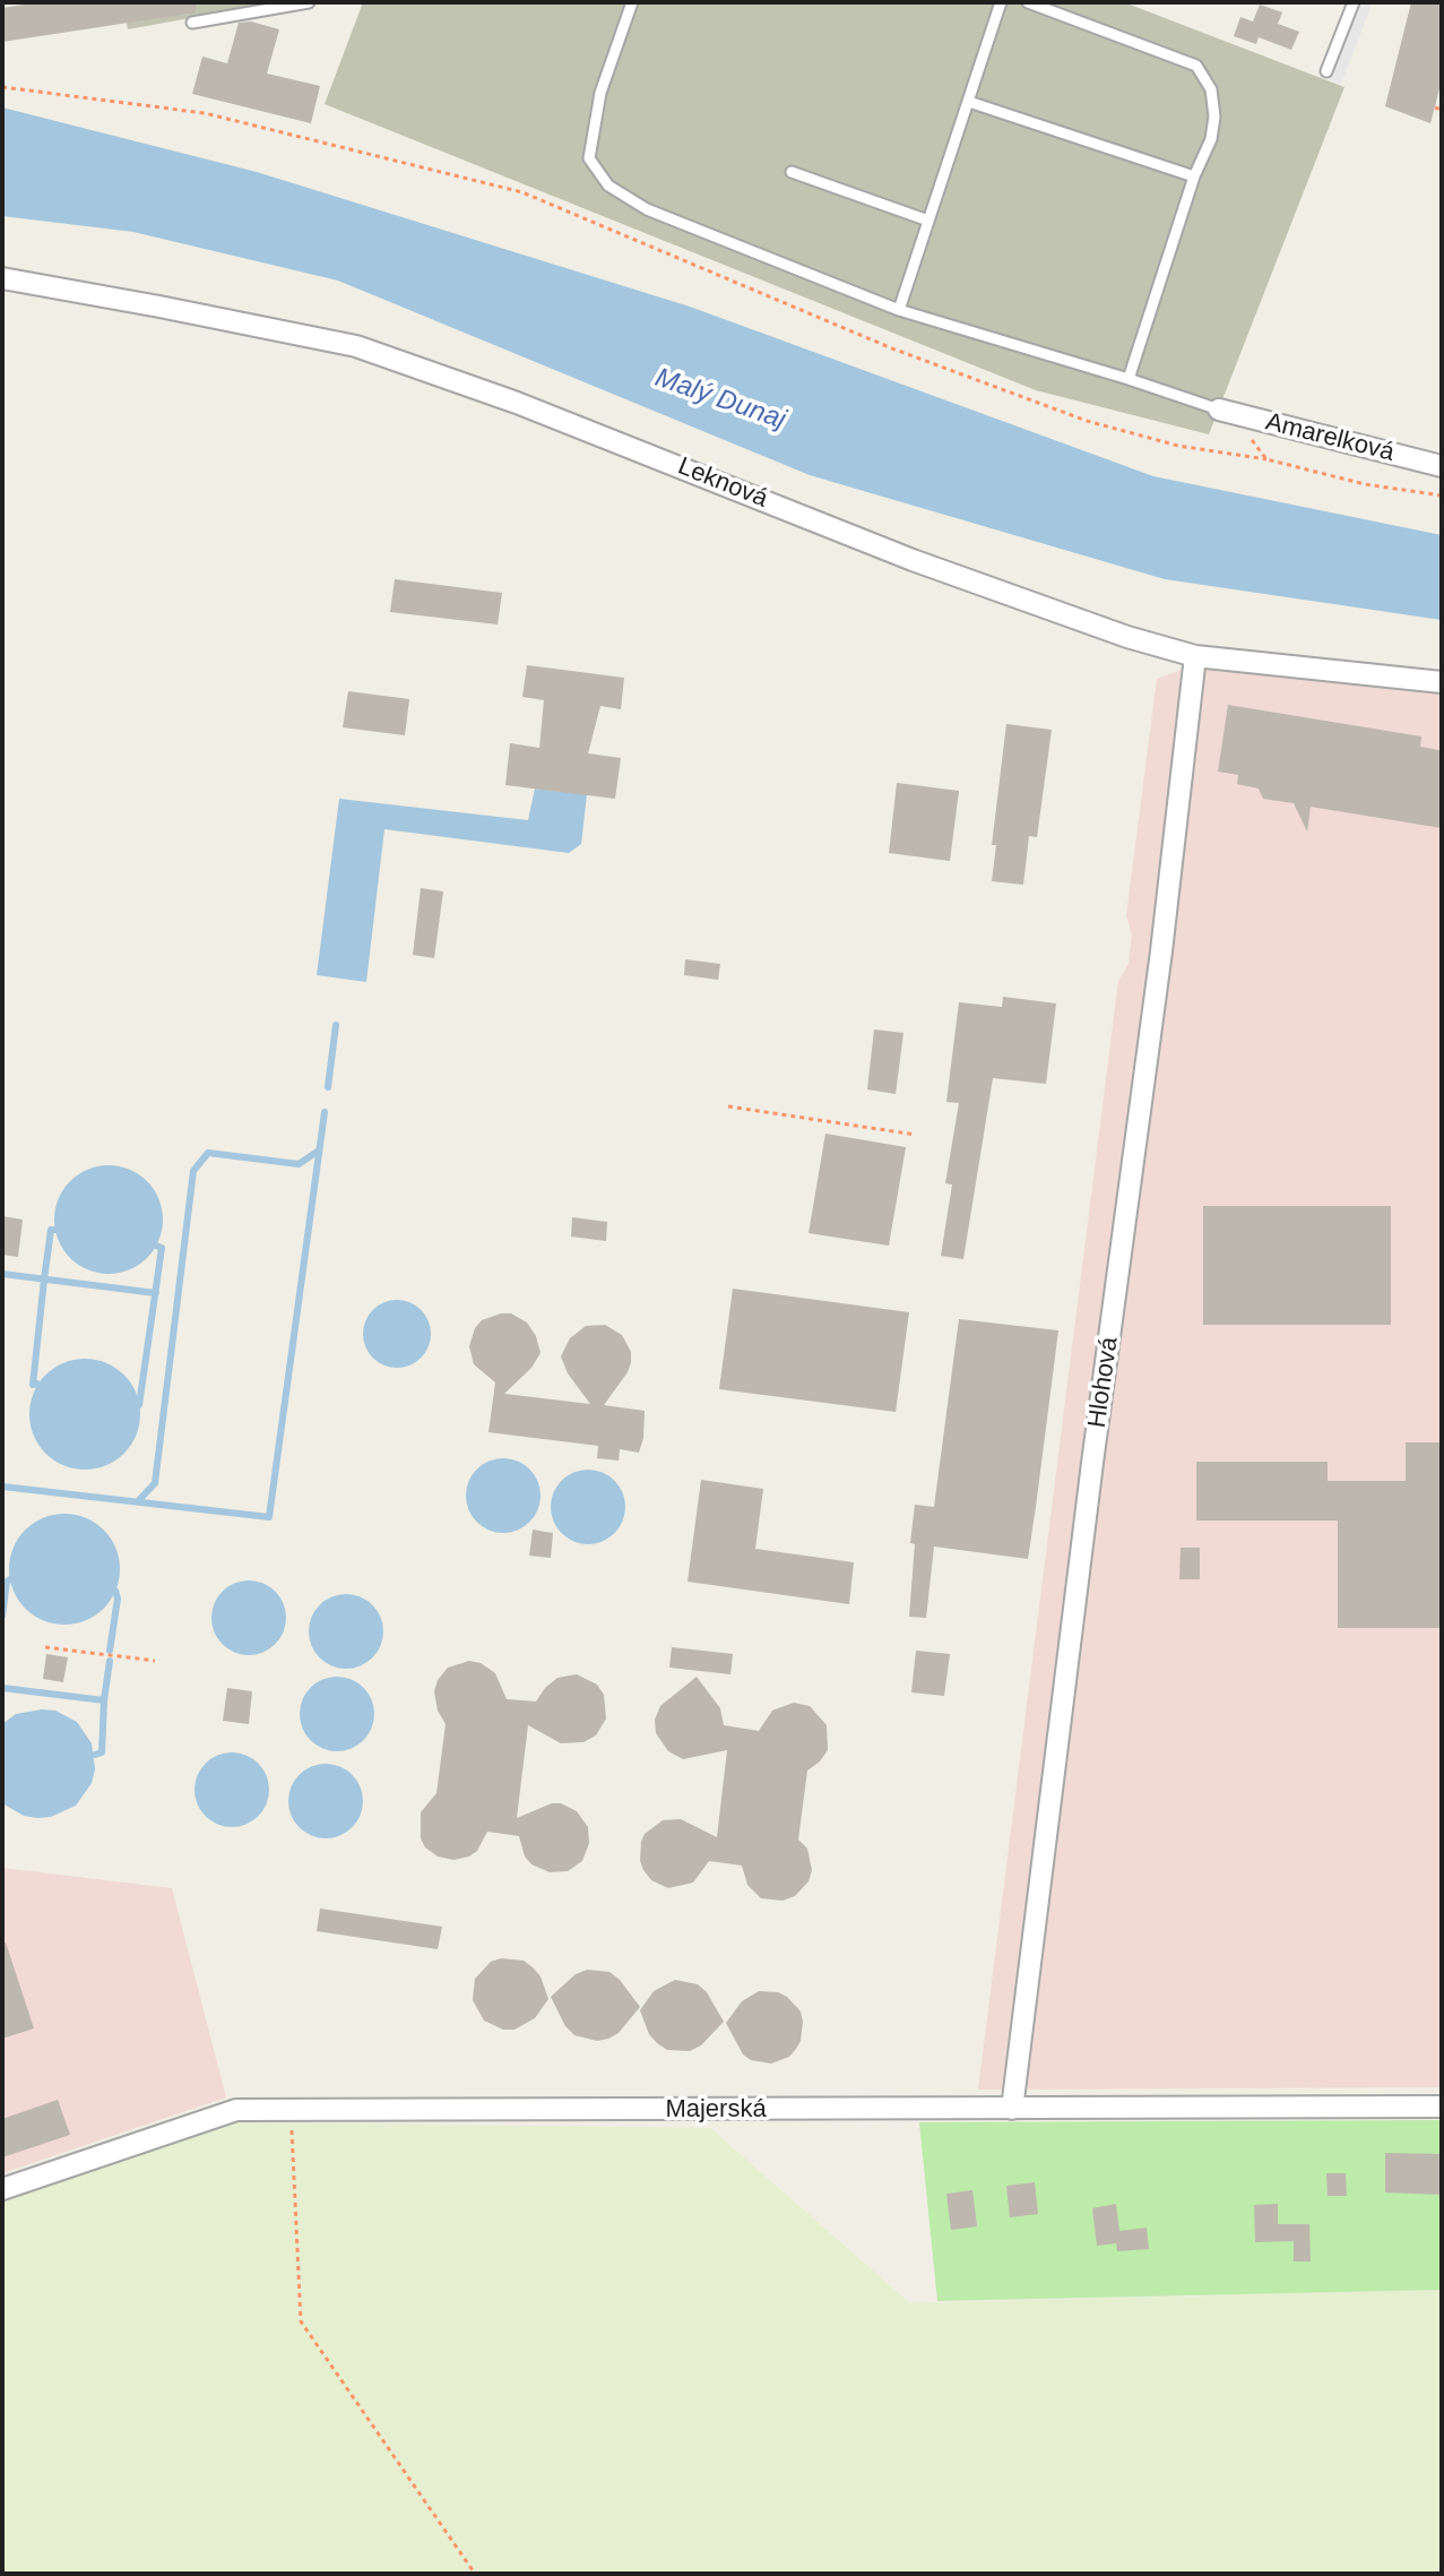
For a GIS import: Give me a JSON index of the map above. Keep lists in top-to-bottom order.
{
  "streets": {
    "street": [
      "Amarelková",
      "Leknová",
      "Hlohová",
      "Majerská"
    ]
  },
  "crossings": [
    ["Leknová", "Hlohová"],
    ["Hlohová", "Majerská"]
  ],
  "water": ["Malý Dunaj"]
}
